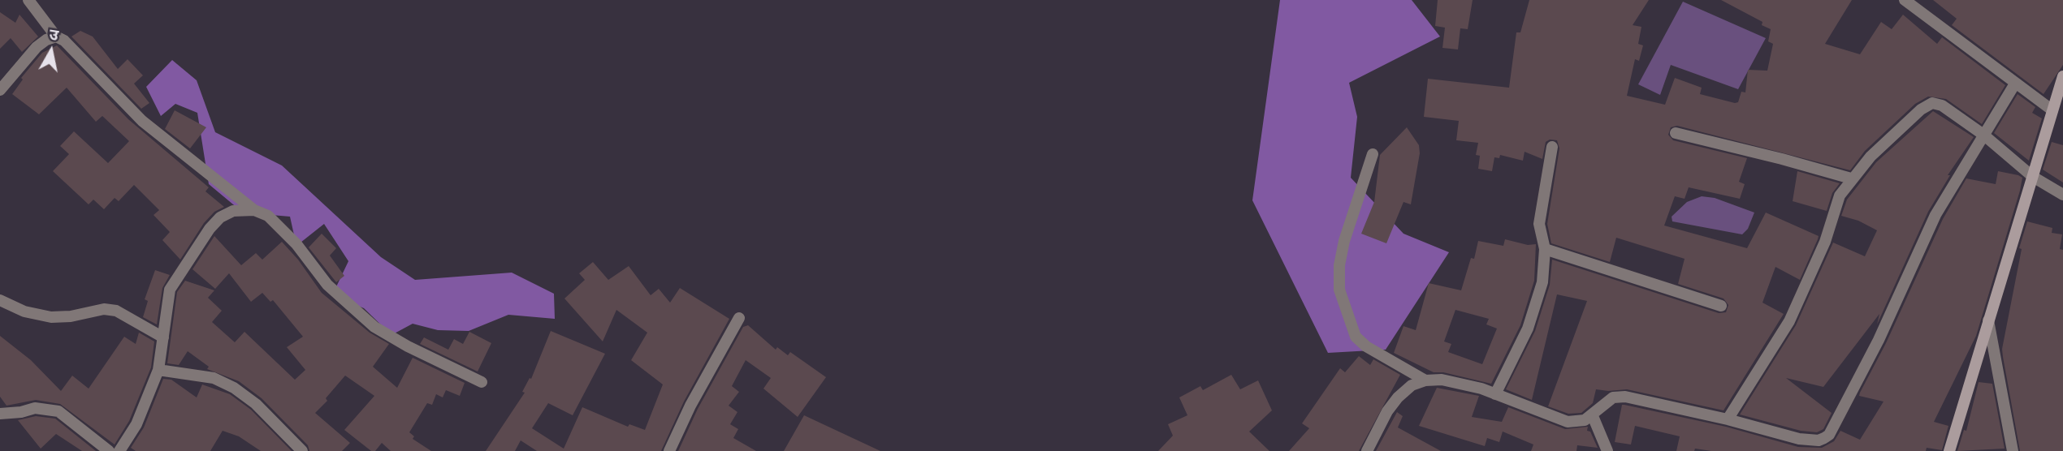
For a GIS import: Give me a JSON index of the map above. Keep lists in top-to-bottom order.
{
  "north": "top"
}
